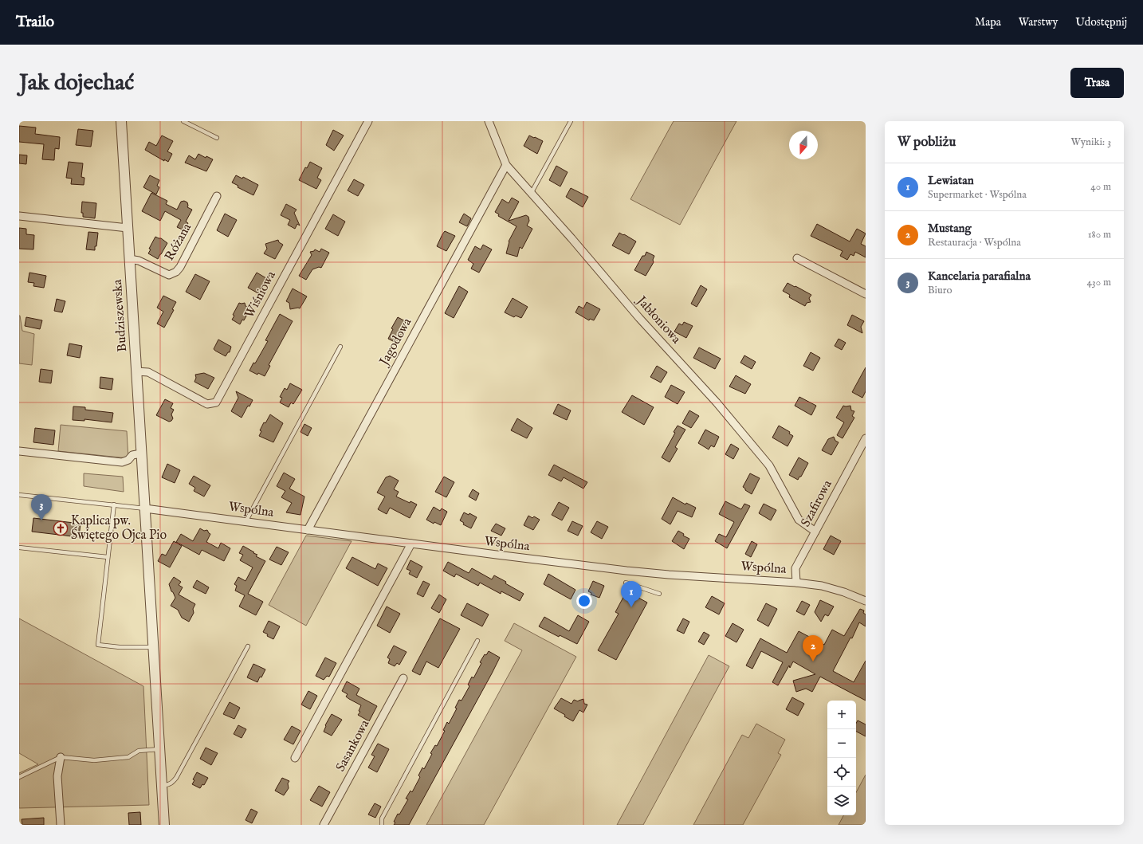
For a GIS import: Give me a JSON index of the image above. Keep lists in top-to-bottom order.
{
  "streets": {
    "street": [
      "Różana",
      "Wiśniowa",
      "Budziszewska",
      "Jabłoniowa",
      "Jagodowa",
      "Szafirowa",
      "Wspólna",
      "Sasankowa"
    ]
  },
  "crossings": [
    ["Różana", "Budziszewska"],
    ["Wiśniowa", "Budziszewska"],
    ["Budziszewska", "Wspólna"],
    ["Jabłoniowa", "Jagodowa"],
    ["Jabłoniowa", "Szafirowa"],
    ["Jagodowa", "Wspólna"],
    ["Szafirowa", "Wspólna"]
  ],
  "places": {
    "church": ["Kaplica pw. Świętego Ojca Pio"]
  },
  "north": "bottom",
  "page": {
    "header": "Trailo",
    "nav": ["Mapa", "Warstwy", "Udostępnij"],
    "buttons": "Trasa",
    "title": "Jak dojechać",
    "heading": ["W pobliżu", "Wyniki: 3"],
    "list": [
      {
        "mark": "1",
        "name": "Lewiatan",
        "note": "Supermarket · Wspólna",
        "value": "40 m"
      },
      {
        "mark": "2",
        "name": "Mustang",
        "note": "Restauracja · Wspólna",
        "value": "180 m"
      },
      {
        "mark": "3",
        "name": "Kancelaria parafialna",
        "note": "Biuro",
        "value": "430 m"
      }
    ],
    "pins": ["3", "1", "2"],
    "map_buttons": ["+", "−"]
  }
}
